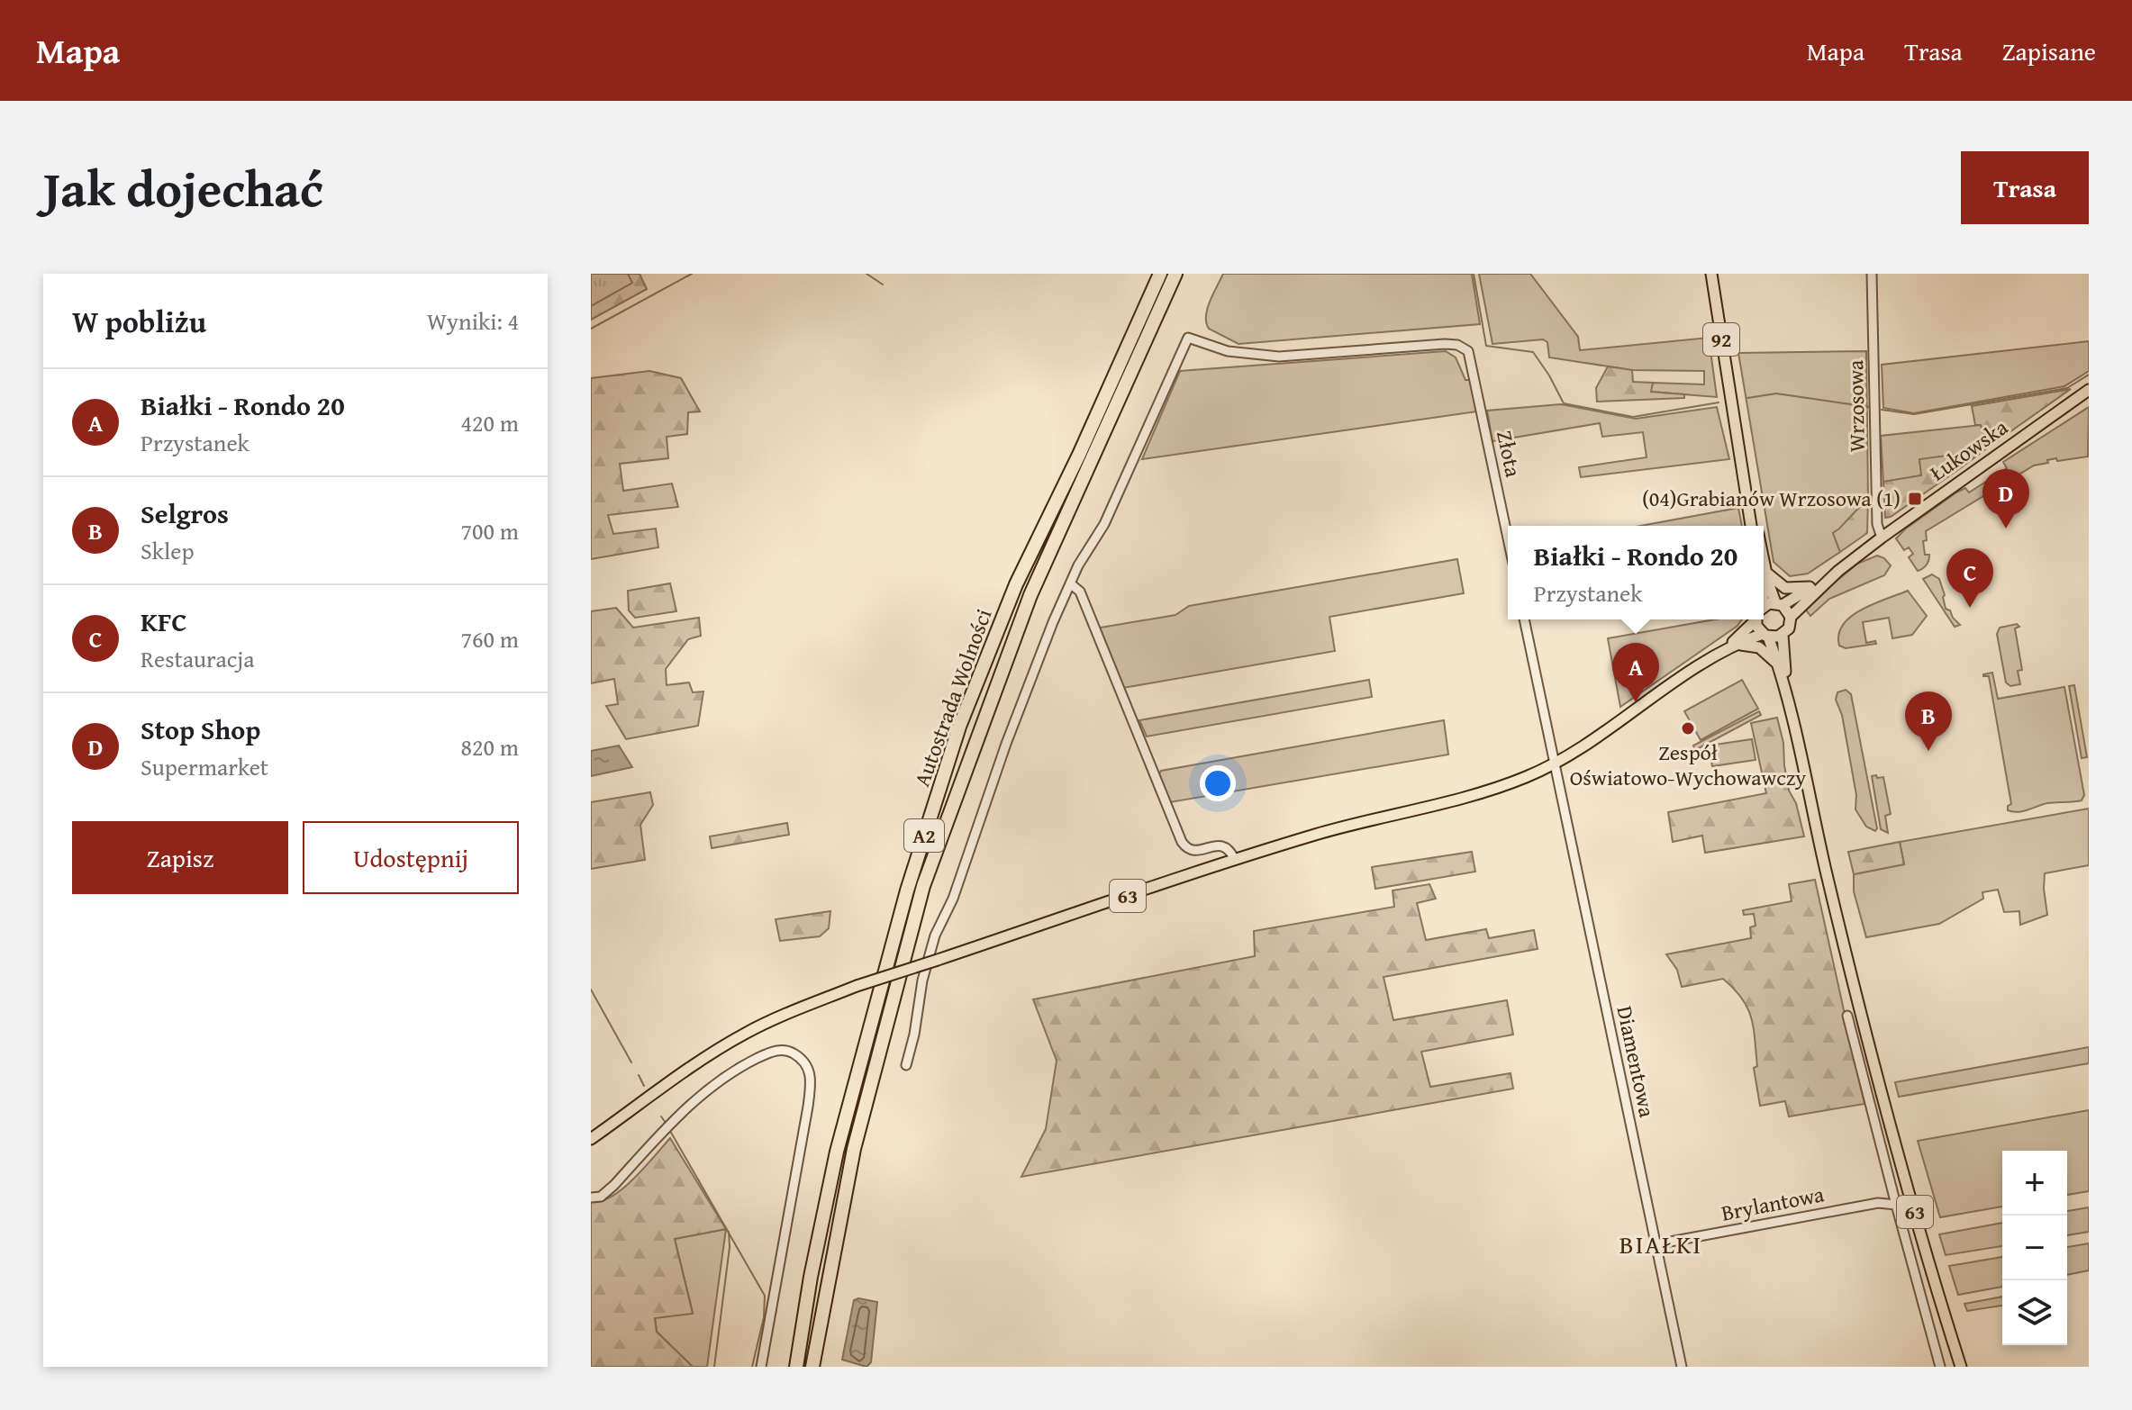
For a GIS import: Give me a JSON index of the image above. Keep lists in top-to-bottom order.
{
  "streets": {
    "highway": ["Autostrada Wolności", "A2"],
    "main road": ["92", "Łukowska", "63"],
    "street": [
      "Wrzosowa",
      "Złota",
      "Diamentowa",
      "Brylantowa"
    ]
  },
  "crossings": [
    ["92", "Łukowska"],
    ["92", "63"],
    ["Wrzosowa", "Łukowska"],
    ["Łukowska", "63"],
    ["63", "Diamentowa"],
    ["Diamentowa", "Brylantowa"]
  ],
  "districts": ["BIAŁKI"],
  "places": {
    "transit": ["(04)Grabianów Wrzosowa (1)"],
    "other": ["Zespół Oświatowo-Wychowawczy"]
  },
  "page": {
    "header": "Mapa",
    "nav": ["Mapa", "Trasa", "Zapisane"],
    "title": "Jak dojechać",
    "buttons": [
      "Trasa",
      ["Zapisz", "Udostępnij"]
    ],
    "heading": ["W pobliżu", "Wyniki: 4"],
    "list": [
      {
        "mark": "A",
        "name": "Białki - Rondo 20",
        "note": "Przystanek",
        "value": "420 m"
      },
      {
        "mark": "B",
        "name": "Selgros",
        "note": "Sklep",
        "value": "700 m"
      },
      {
        "mark": "C",
        "name": "KFC",
        "note": "Restauracja",
        "value": "760 m"
      },
      {
        "mark": "D",
        "name": "Stop Shop",
        "note": "Supermarket",
        "value": "820 m"
      }
    ],
    "pins": [
      "D",
      "C",
      "A",
      "B"
    ],
    "popup": ["Białki - Rondo 20", "Przystanek"],
    "map_buttons": ["+", "−"]
  }
}
